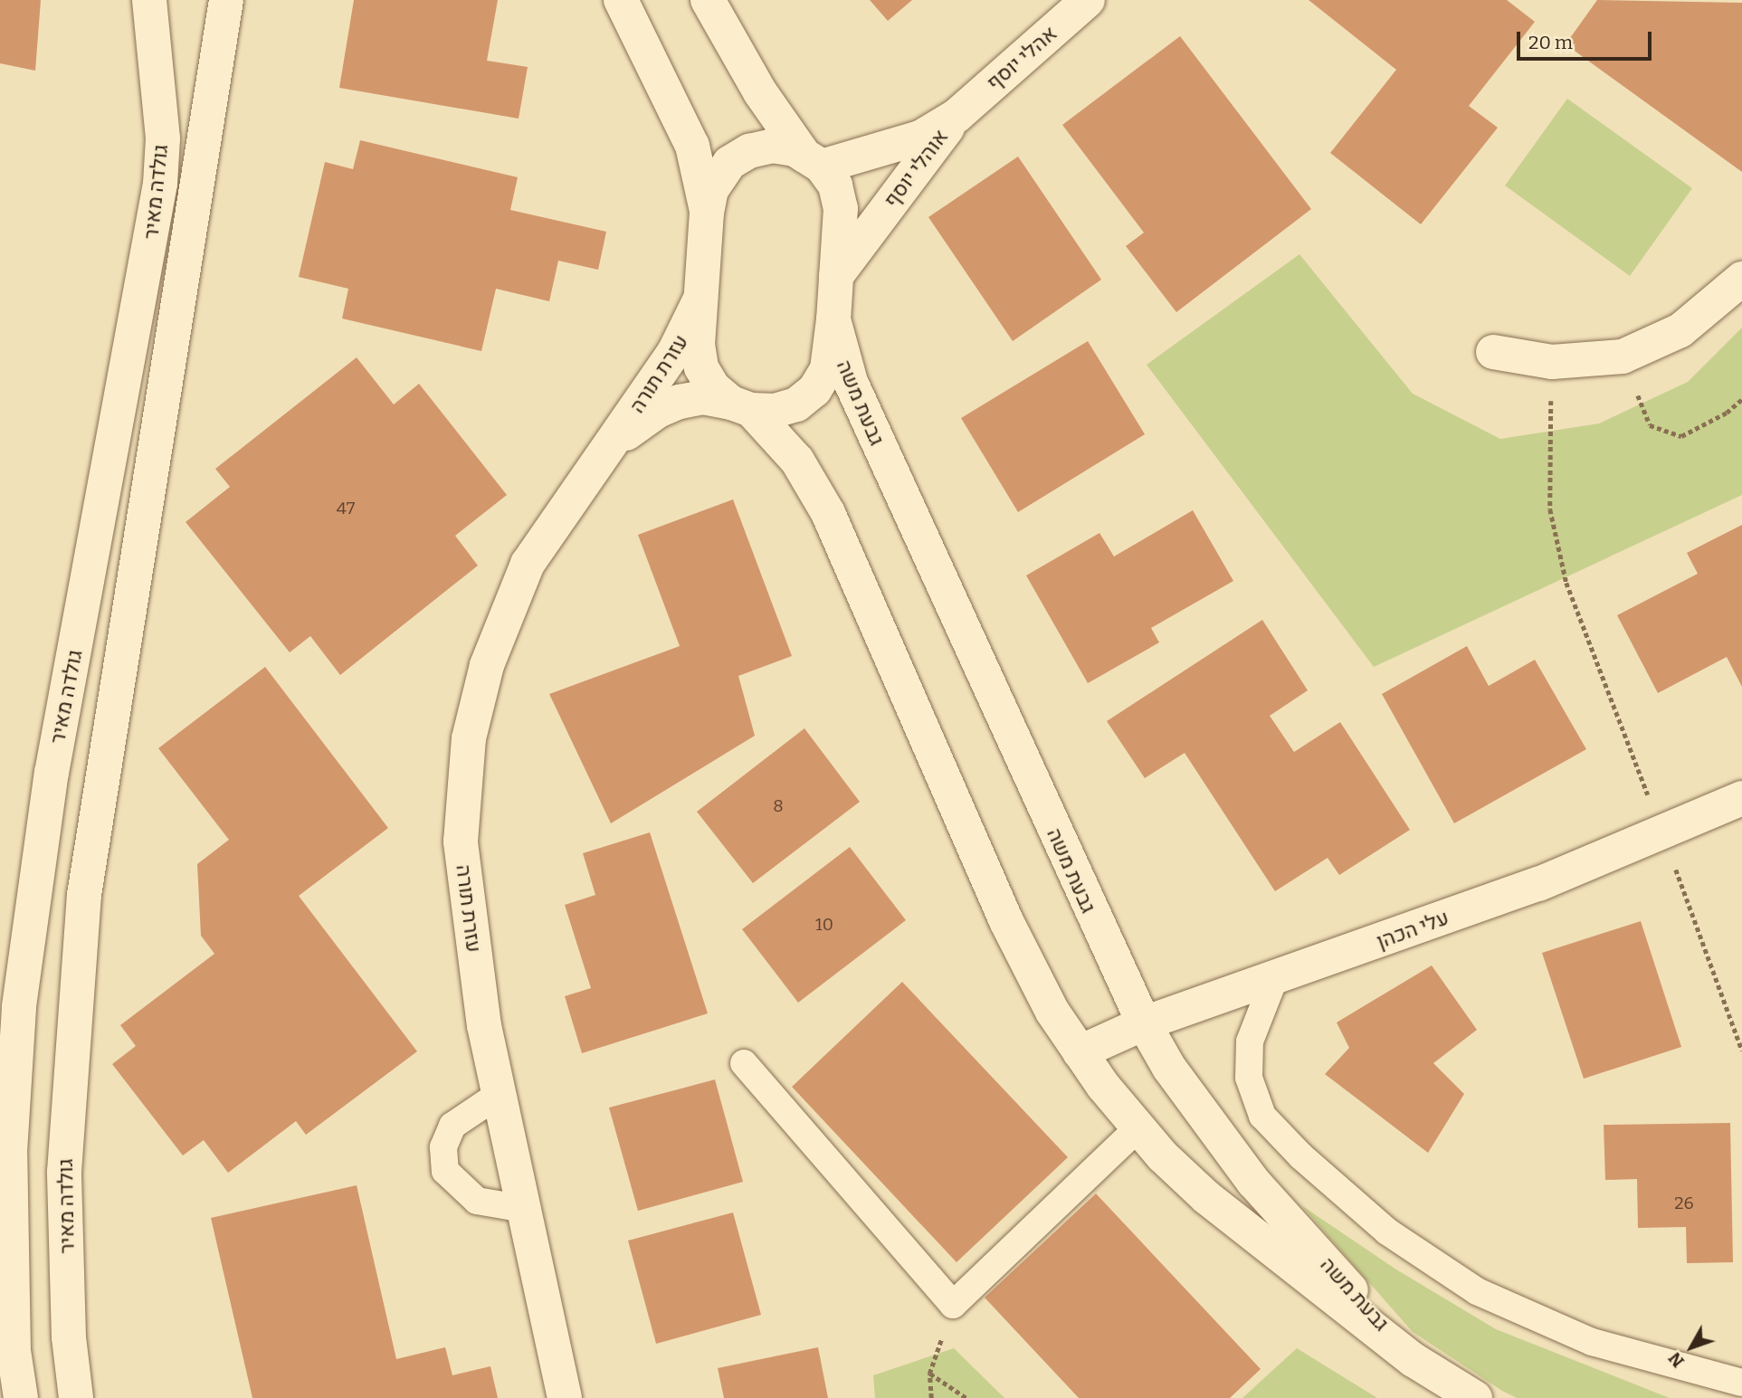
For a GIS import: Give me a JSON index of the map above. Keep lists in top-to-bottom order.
{
  "streets": {
    "street": [
      "אהלי יוסף",
      "אוהלי יוסף",
      "גולדה מאיר",
      "עזרת תורה",
      "גבעת משה",
      "עלי הכהן"
    ]
  },
  "crossings": [
    ["אהלי יוסף", "אוהלי יוסף"],
    ["אוהלי יוסף", "עזרת תורה"],
    ["עזרת תורה", "גבעת משה"],
    ["גבעת משה", "עלי הכהן"]
  ],
  "house_numbers": [
    "47",
    "8",
    "10",
    "26"
  ],
  "scale_bar": "20 m",
  "north": "bottom left"
}
